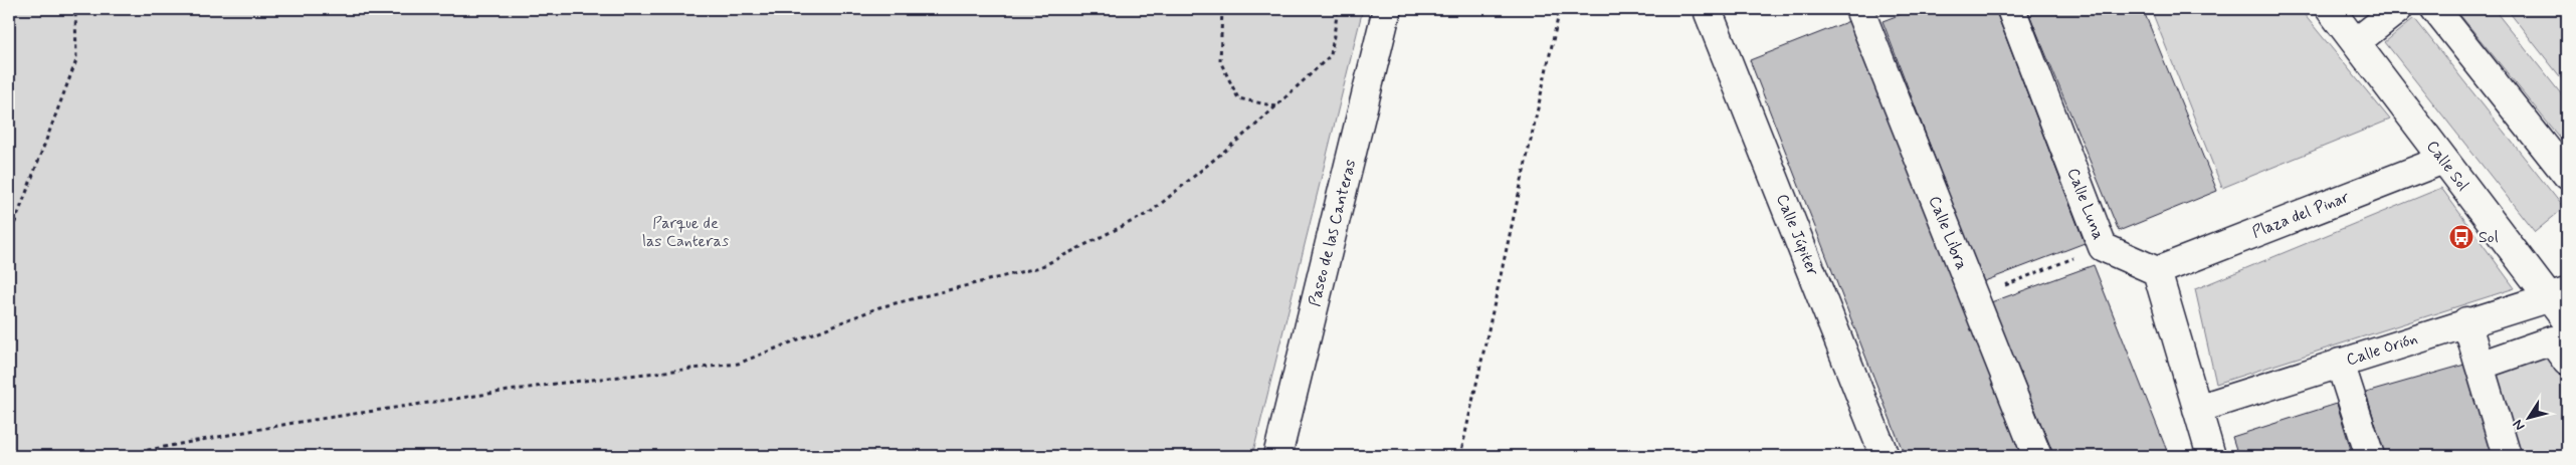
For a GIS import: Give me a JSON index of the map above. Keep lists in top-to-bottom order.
{
  "streets": {
    "street": [
      "Calle Sol",
      "Calle Luna",
      "Plaza del Pinar",
      "Paseo de las Canteras",
      "Calle Libra",
      "Calle Júpiter",
      "Calle Orión"
    ]
  },
  "crossings": [
    ["Calle Sol", "Plaza del Pinar"],
    ["Calle Sol", "Calle Orión"],
    ["Calle Luna", "Plaza del Pinar"]
  ],
  "parks": ["Parque de las Canteras"],
  "places": {
    "bus stop": ["Sol"]
  },
  "north": "bottom left"
}
